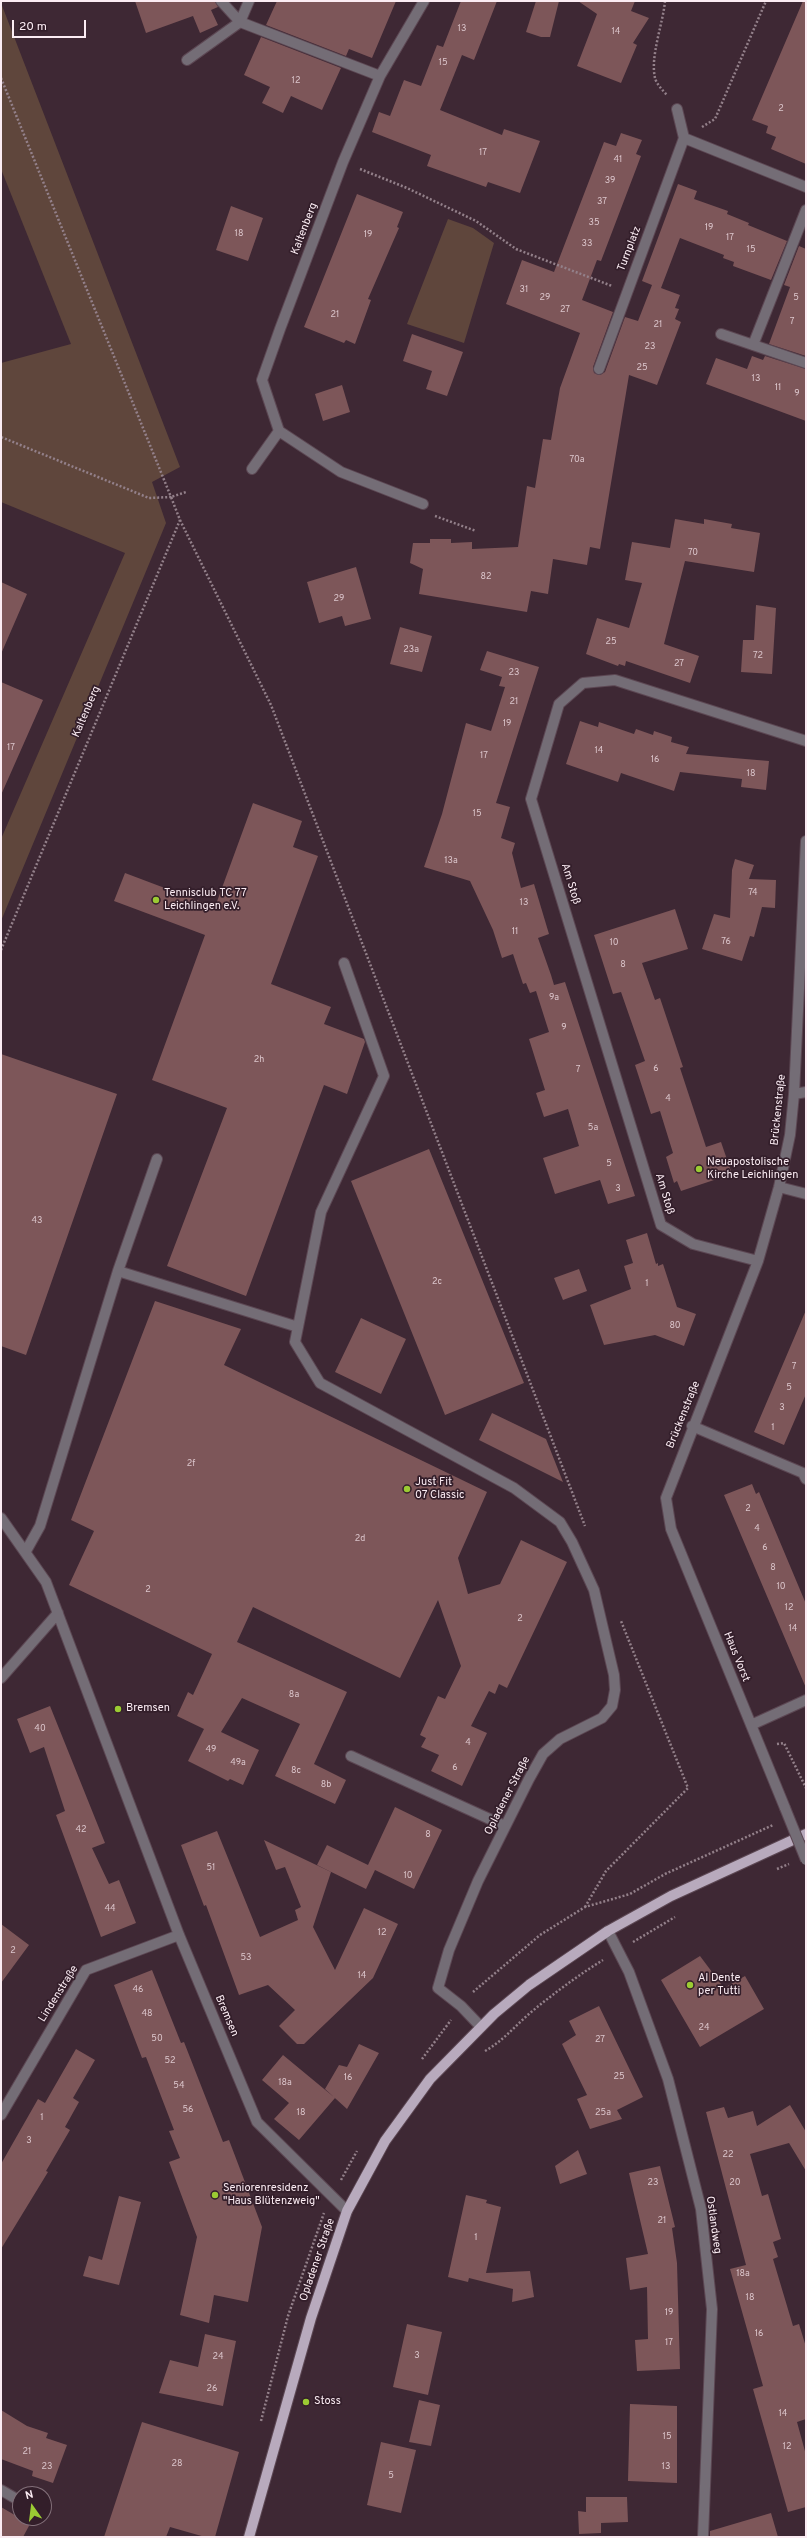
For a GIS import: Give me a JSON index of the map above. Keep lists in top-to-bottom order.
{
  "streets": {
    "main road": ["Opladener Straße"],
    "street": [
      "Kaltenberg",
      "Turnplatz",
      "Am Stoß",
      "Brückenstraße",
      "Haus Vorst",
      "Lindenstraße",
      "Bremsen",
      "Ostlandweg"
    ]
  },
  "crossings": [
    ["Am Stoß", "Brückenstraße"],
    ["Brückenstraße", "Haus Vorst"],
    ["Opladener Straße", "Bremsen"],
    ["Opladener Straße", "Ostlandweg"],
    ["Lindenstraße", "Bremsen"]
  ],
  "places": [
    "Tennisclub TC 77 Leichlingen e.V.",
    "Neuapostolische Kirche Leichlingen",
    "Just Fit 07 Classic",
    "Bremsen",
    "AI Dente per Tutti",
    "Seniorenresidenz \"Haus Blütenzweig\"",
    "Stoss"
  ],
  "house_numbers": [
    "13",
    "14",
    "15",
    "12",
    "2",
    "17",
    "41",
    "39",
    "37",
    "35",
    "19",
    "18",
    "19",
    "17",
    "33",
    "15",
    "31",
    "29",
    "5",
    "27",
    "21",
    "7",
    "21",
    "23",
    "25",
    "13",
    "11",
    "9",
    "70a",
    "70",
    "82",
    "29",
    "25",
    "23a",
    "72",
    "27",
    "23",
    "21",
    "19",
    "17",
    "14",
    "17",
    "16",
    "18",
    "15",
    "13a",
    "74",
    "13",
    "11",
    "76",
    "10",
    "8",
    "9a",
    "9",
    "2h",
    "6",
    "7",
    "4",
    "5a",
    "5",
    "3",
    "43",
    "2c",
    "1",
    "80",
    "7",
    "5",
    "3",
    "1",
    "2f",
    "2",
    "4",
    "2d",
    "6",
    "8",
    "10",
    "2",
    "12",
    "2",
    "14",
    "8a",
    "40",
    "4",
    "49",
    "49a",
    "6",
    "8c",
    "8b",
    "42",
    "8",
    "51",
    "10",
    "44",
    "12",
    "2",
    "53",
    "14",
    "46",
    "48",
    "24",
    "50",
    "27",
    "52",
    "25",
    "16",
    "18a",
    "54",
    "56",
    "18",
    "25a",
    "1",
    "3",
    "22",
    "23",
    "20",
    "21",
    "1",
    "18a",
    "18",
    "19",
    "16",
    "17",
    "3",
    "24",
    "26",
    "14",
    "15",
    "12",
    "21",
    "28",
    "23",
    "13",
    "5"
  ],
  "scale_bar": "20 m",
  "north": "top"
}
